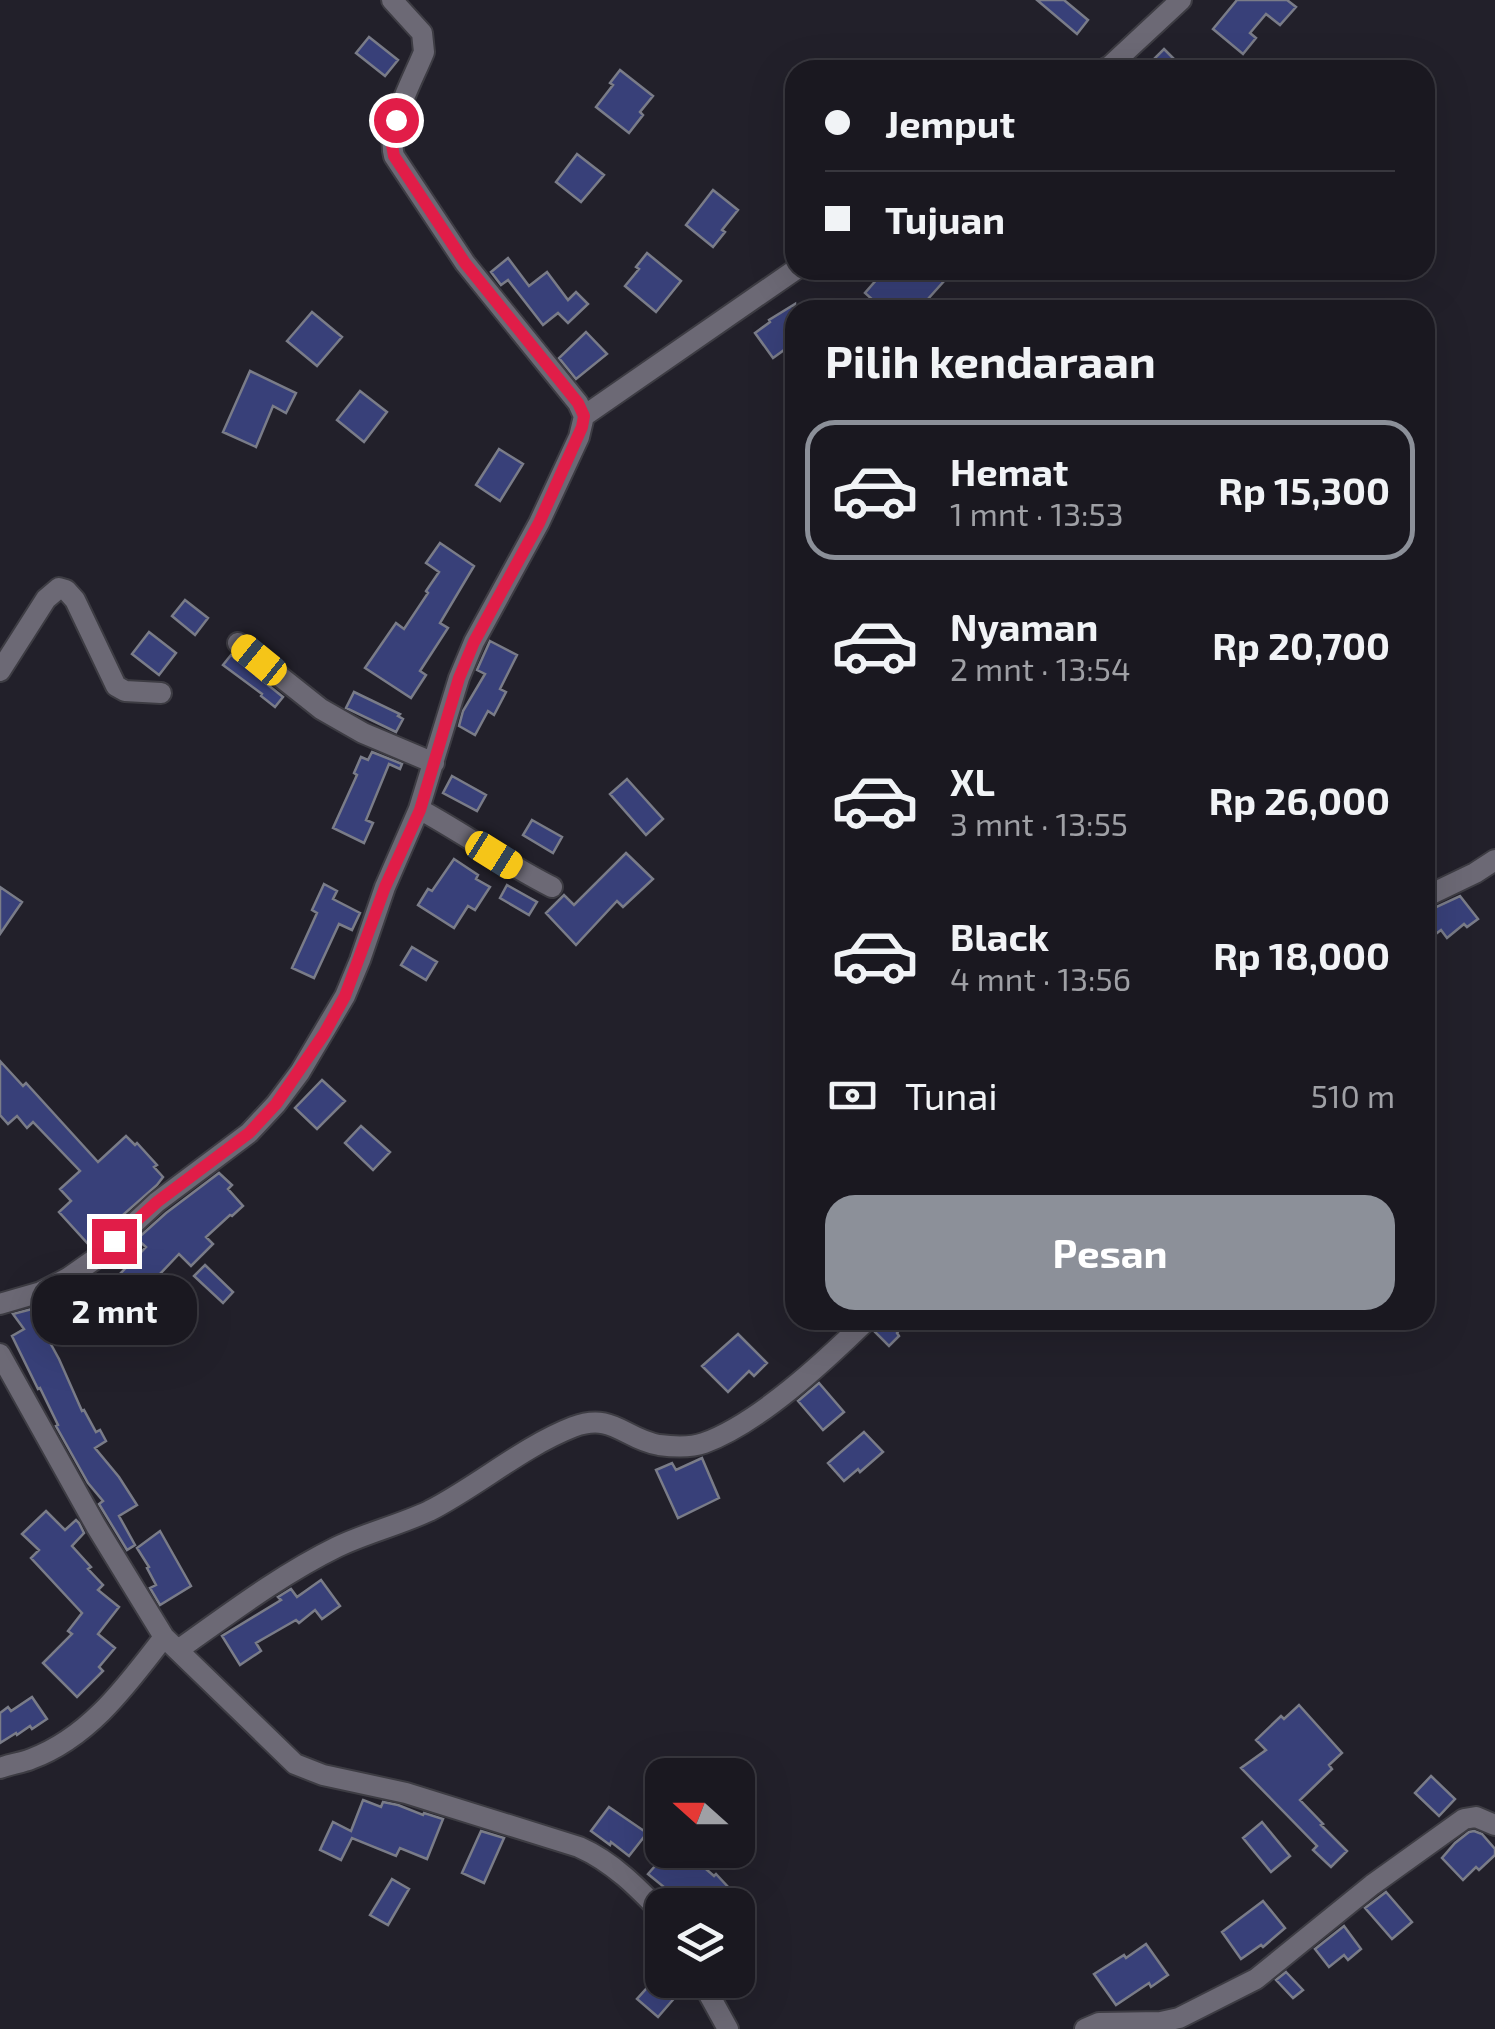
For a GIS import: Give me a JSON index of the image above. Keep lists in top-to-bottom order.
{
  "north": "left",
  "page": {
    "banner": ["Jemput", "Tujuan"],
    "heading": "Pilih kendaraan",
    "list": [
      {
        "name": "Hemat",
        "note": "1 mnt · 13:53",
        "value": "Rp 15,300"
      },
      {
        "name": "Nyaman",
        "note": "2 mnt · 13:54",
        "value": "Rp 20,700"
      },
      {
        "name": "XL",
        "note": "3 mnt · 13:55",
        "value": "Rp 26,000"
      },
      {
        "name": "Black",
        "note": "4 mnt · 13:56",
        "value": "Rp 18,000"
      }
    ],
    "pay": ["Tunai", "510 m"],
    "buttons": "Pesan",
    "bubble": "2 mnt"
  }
}
